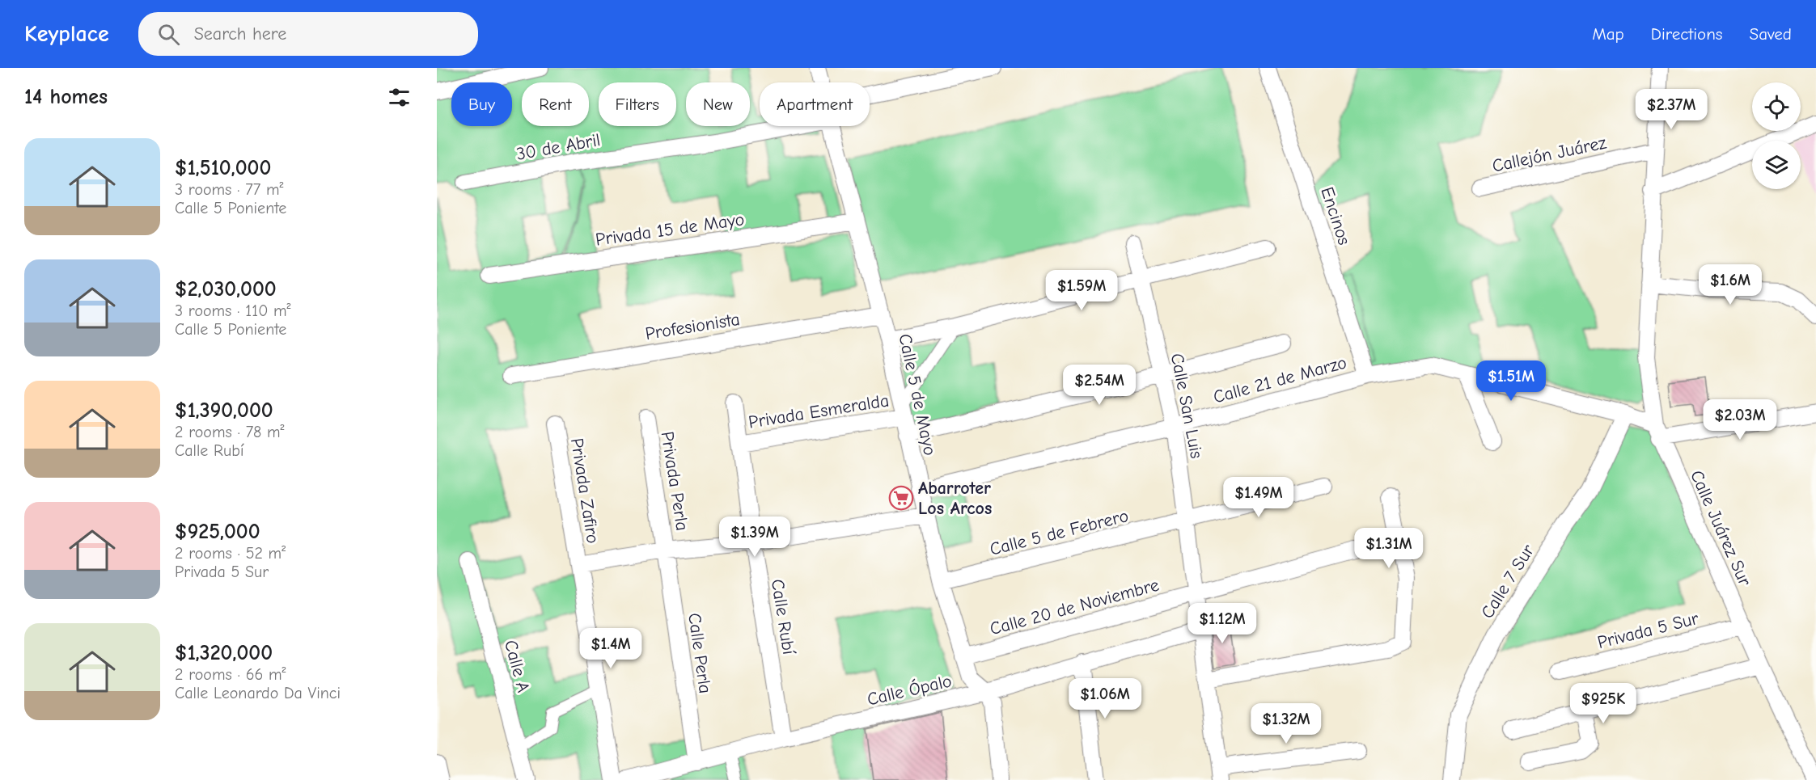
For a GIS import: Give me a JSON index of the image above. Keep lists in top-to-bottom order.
{
  "streets": {
    "street": [
      "30 de Abril",
      "Callejón Juárez",
      "Encinos",
      "Privada 15 de Mayo",
      "Profesionista",
      "Calle 21 de Marzo",
      "Calle 5 de Mayo",
      "Calle San Luis",
      "Privada Esmeralda",
      "Privada Perla",
      "Privada Zafiro",
      "Calle Juárez Sur",
      "Calle 5 de Febrero",
      "Calle 7 Sur",
      "Calle 20 de Noviembre",
      "Calle Rubí",
      "Privada 5 Sur",
      "Calle Perla",
      "Calle A",
      "Calle Ópalo"
    ]
  },
  "crossings": [
    ["Callejón Juárez", "Calle Juárez Sur"],
    ["Encinos", "Calle 21 de Marzo"],
    ["Privada 15 de Mayo", "Calle 5 de Mayo"],
    ["Profesionista", "Calle 5 de Mayo"],
    ["Calle 21 de Marzo", "Calle 5 de Mayo"],
    ["Calle 21 de Marzo", "Calle San Luis"],
    ["Calle 21 de Marzo", "Calle Juárez Sur"],
    ["Calle 21 de Marzo", "Calle 7 Sur"],
    ["Calle 5 de Mayo", "Privada Esmeralda"],
    ["Calle 5 de Mayo", "Calle 5 de Febrero"],
    ["Calle 5 de Mayo", "Calle 20 de Noviembre"],
    ["Calle 5 de Mayo", "Calle Ópalo"],
    ["Calle San Luis", "Calle 5 de Febrero"],
    ["Calle San Luis", "Calle 20 de Noviembre"],
    ["Calle San Luis", "Calle Ópalo"],
    ["Privada Esmeralda", "Calle Rubí"],
    ["Privada Perla", "Calle Perla"],
    ["Calle Juárez Sur", "Privada 5 Sur"],
    ["Calle Rubí", "Calle Ópalo"],
    ["Calle Perla", "Calle Ópalo"]
  ],
  "places": {
    "supermarket": ["Abarroter Los Arcos"]
  },
  "page": {
    "header": "Keyplace",
    "search": "Search here",
    "nav": ["Map", "Directions", "Saved"],
    "heading": "14 homes",
    "chip": [
      "Buy",
      "Rent",
      "Filters",
      "New",
      "Apartment"
    ],
    "price": [
      "$2.37M",
      "$1.6M",
      "$1.59M",
      "$1.51M",
      "$2.54M",
      "$2.03M",
      "$1.49M",
      "$1.39M",
      "$1.31M",
      "$1.12M",
      "$1.4M",
      "$1.06M",
      "$925K",
      "$1.32M"
    ],
    "list": [
      {
        "name": "$1,510,000",
        "note": "3 rooms · 77 m² · Calle 5 Poniente"
      },
      {
        "name": "$2,030,000",
        "note": "3 rooms · 110 m² · Calle 5 Poniente"
      },
      {
        "name": "$1,390,000",
        "note": "2 rooms · 78 m² · Calle Rubí"
      },
      {
        "name": "$925,000",
        "note": "2 rooms · 52 m² · Privada 5 Sur"
      },
      {
        "name": "$1,320,000",
        "note": "2 rooms · 66 m² · Calle Leonardo Da Vinci"
      }
    ]
  }
}
